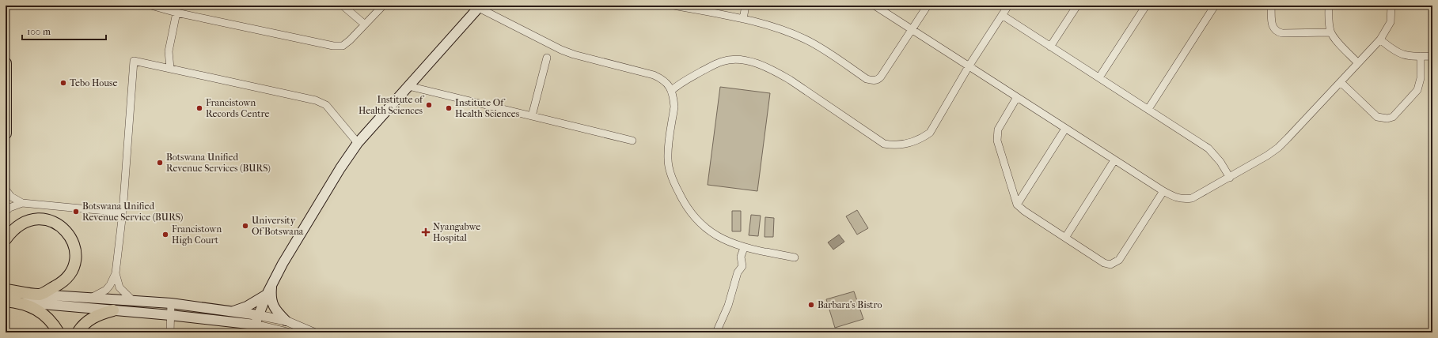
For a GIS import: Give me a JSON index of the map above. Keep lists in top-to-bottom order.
{
  "places": {
    "other": [
      "Tebo House",
      "Institute of Health Sciences",
      "Francistown Records Centre",
      "Institute Of Health Sciences",
      "Botswana Unified Revenue Services (BURS)",
      "Botswana Unified Revenue Service (BURS)",
      "University Of Botswana",
      "Francistown High Court",
      "Barbara's Bistro"
    ],
    "health": ["Nyangabwe Hospital"]
  },
  "scale_bar": "100 m"
}
